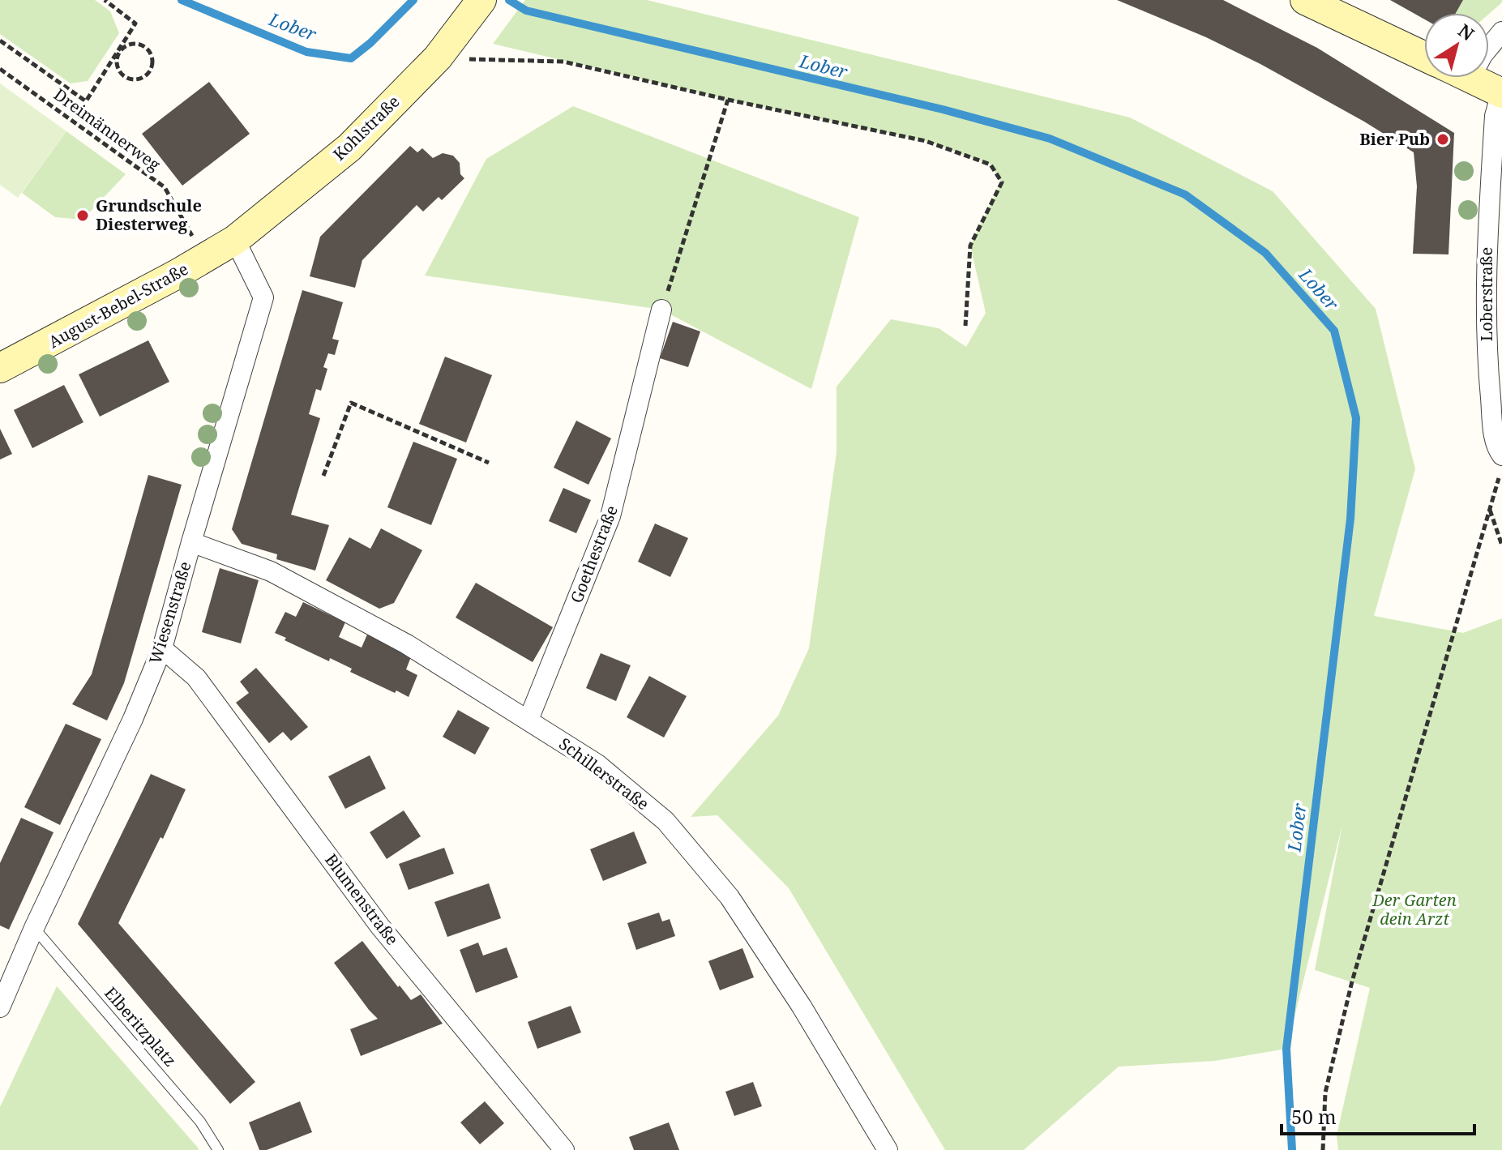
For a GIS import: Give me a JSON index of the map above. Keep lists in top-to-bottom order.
{
  "streets": {
    "street": [
      "Kohlstraße",
      "Loberstraße",
      "August-Bebel-Straße",
      "Goethestraße",
      "Wiesenstraße",
      "Schillerstraße",
      "Blumenstraße"
    ],
    "lane": ["Elberitzplatz"],
    "path": ["Dreimännerweg"]
  },
  "crossings": [
    ["Kohlstraße", "August-Bebel-Straße"],
    ["Kohlstraße", "Wiesenstraße"],
    ["Dreimännerweg", "August-Bebel-Straße"],
    ["August-Bebel-Straße", "Wiesenstraße"],
    ["Goethestraße", "Schillerstraße"],
    ["Wiesenstraße", "Schillerstraße"],
    ["Wiesenstraße", "Blumenstraße"],
    ["Wiesenstraße", "Elberitzplatz"]
  ],
  "water": ["Lober"],
  "parks": ["Der Garten dein Arzt"],
  "places": ["Bier Pub", "Grundschule Diesterweg"],
  "scale_bar": "50 m",
  "north": "top right"
}
